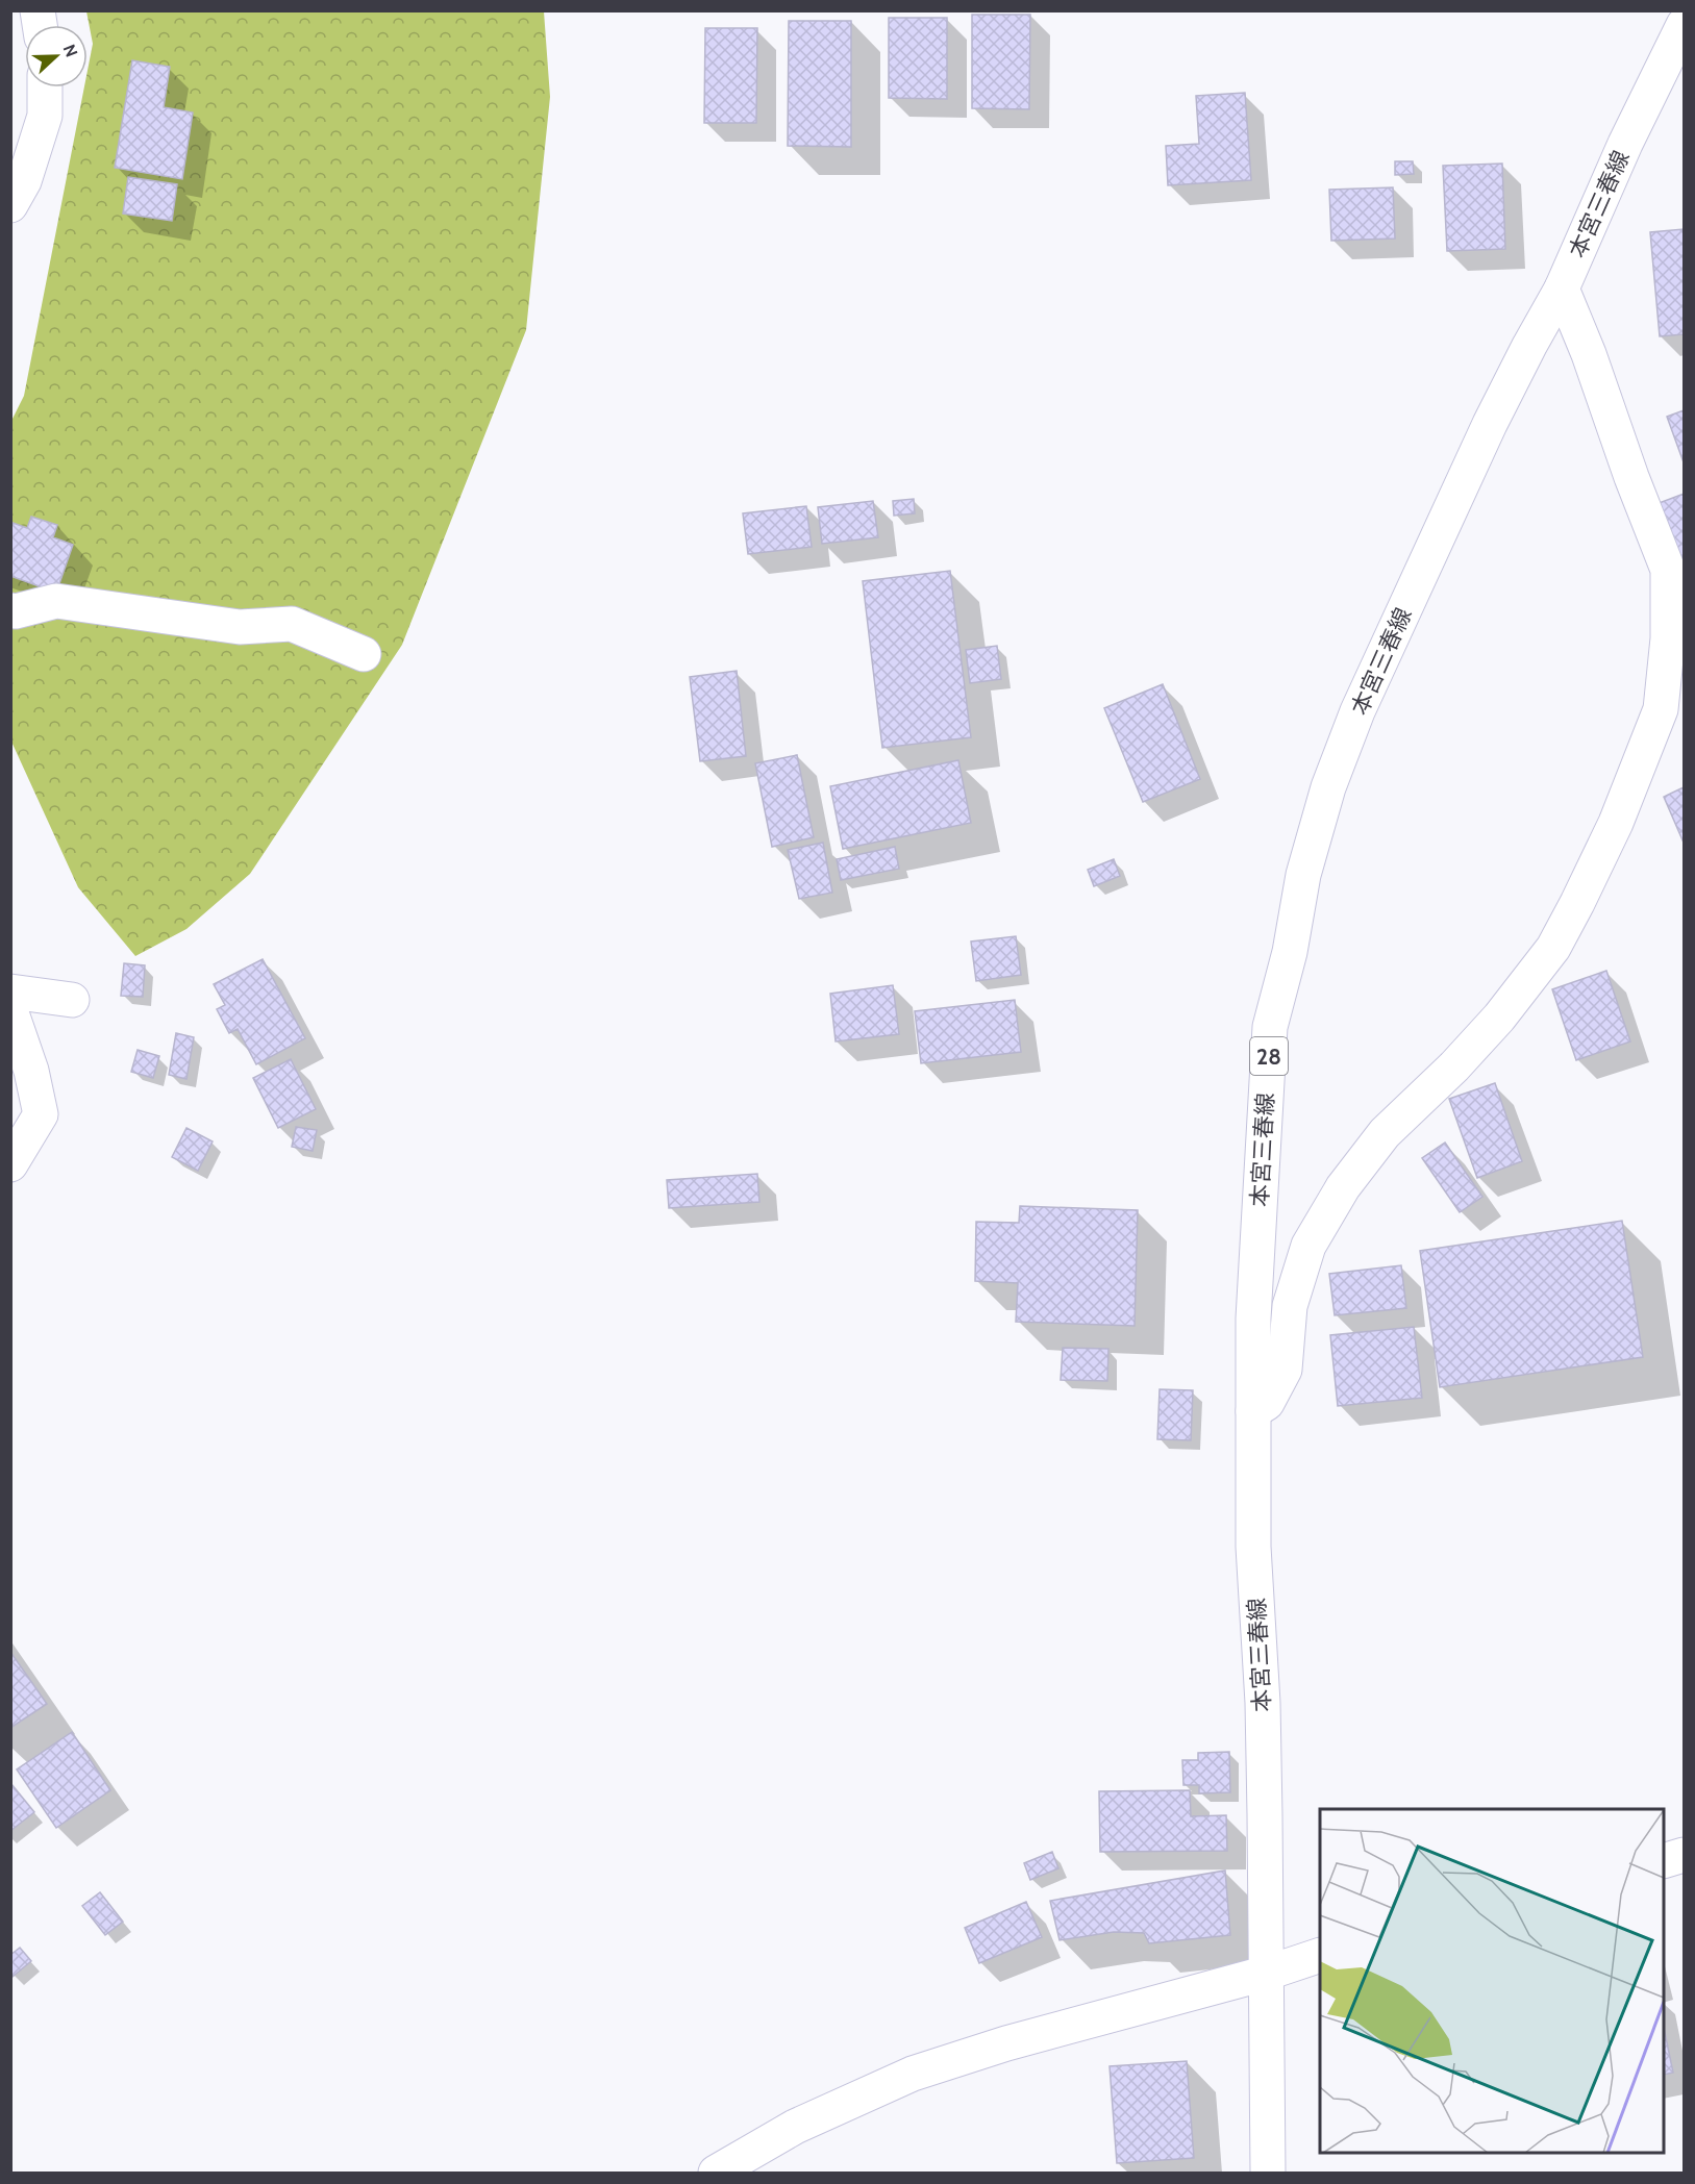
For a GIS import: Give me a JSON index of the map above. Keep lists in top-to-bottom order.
{
  "streets": {
    "street": ["本宮三春線", "28"]
  },
  "north": "right"
}
